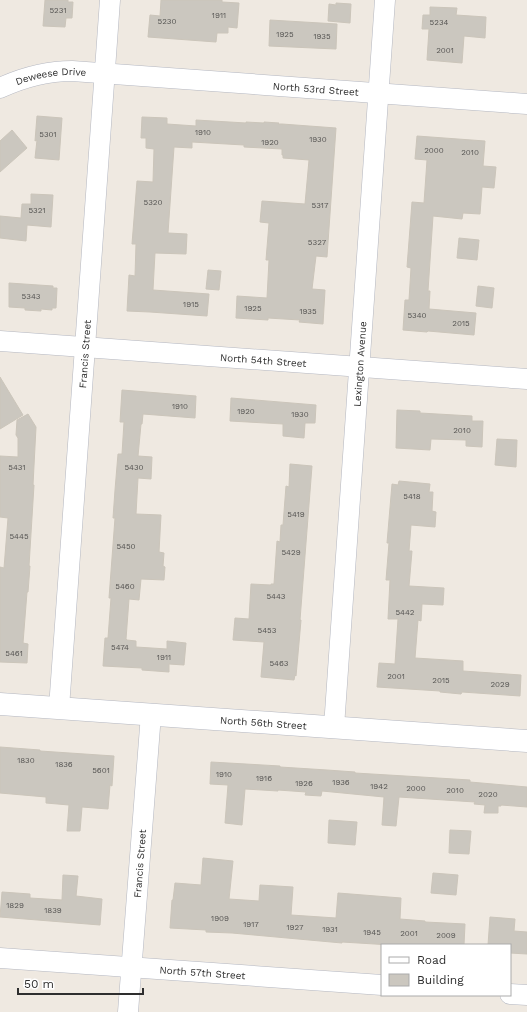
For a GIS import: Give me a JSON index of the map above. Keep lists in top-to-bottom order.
{
  "streets": {
    "main road": ["North 56th Street"],
    "street": [
      "Deweese Drive",
      "North 53rd Street",
      "Francis Street",
      "North 54th Street",
      "Lexington Avenue",
      "North 57th Street"
    ]
  },
  "crossings": [
    ["Deweese Drive", "North 53rd Street"],
    ["Deweese Drive", "Francis Street"],
    ["North 53rd Street", "Francis Street"],
    ["North 53rd Street", "Lexington Avenue"],
    ["Francis Street", "North 54th Street"],
    ["Francis Street", "North 56th Street"],
    ["Francis Street", "North 57th Street"],
    ["North 54th Street", "Lexington Avenue"],
    ["Lexington Avenue", "North 56th Street"]
  ],
  "house_numbers": [
    "5231",
    "1911",
    "5230",
    "5234",
    "1925",
    "1935",
    "2001",
    "1910",
    "5301",
    "1930",
    "1920",
    "2000",
    "2010",
    "5320",
    "5317",
    "5321",
    "5327",
    "5343",
    "1915",
    "1925",
    "1935",
    "5340",
    "2015",
    "1910",
    "1920",
    "1930",
    "2010",
    "5431",
    "5430",
    "5418",
    "5419",
    "5445",
    "5450",
    "5429",
    "5460",
    "5443",
    "5442",
    "5453",
    "5474",
    "5461",
    "1911",
    "5463",
    "2001",
    "2015",
    "2029",
    "1830",
    "1836",
    "5601",
    "1910",
    "1916",
    "1936",
    "1926",
    "1942",
    "2000",
    "2010",
    "2020",
    "1829",
    "1839",
    "1909",
    "1917",
    "1927",
    "1931",
    "1945",
    "2001",
    "2009"
  ],
  "legend": ["Road", "Building"],
  "scale_bar": "50 m"
}
